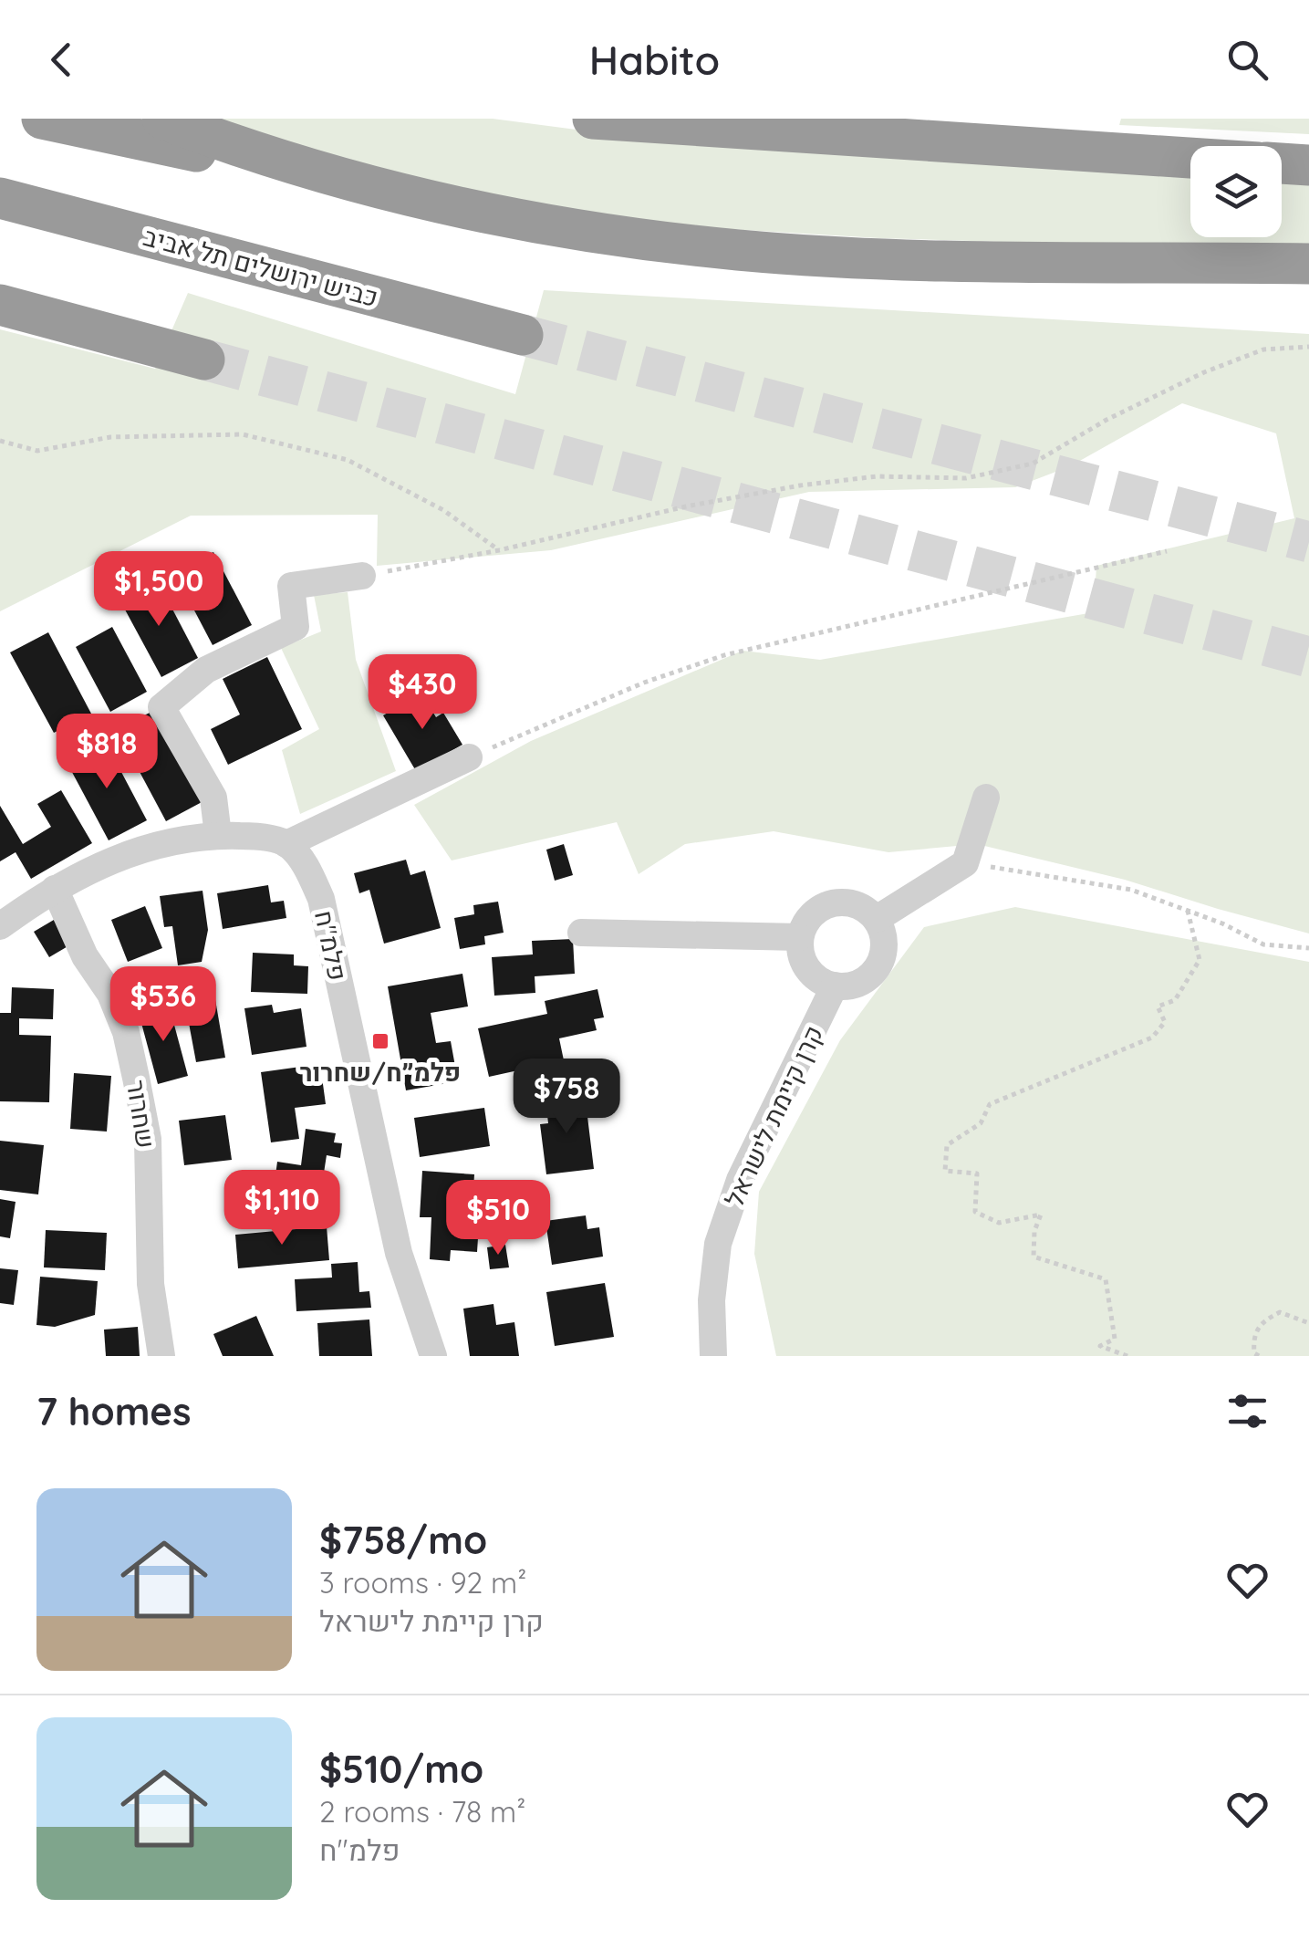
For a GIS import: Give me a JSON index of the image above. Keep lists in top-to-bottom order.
{
  "streets": {
    "highway": ["כביש ירושלים תל אביב"],
    "street": ["פלמ\"ח", "שחרור", "קרן קיימת לישראל"]
  },
  "places": {
    "transit": ["פלמ״ח/שחרור"]
  },
  "page": {
    "header": "Habito",
    "price": [
      "$1,500",
      "$430",
      "$818",
      "$536",
      "$758",
      "$1,110",
      "$510"
    ],
    "heading": "7 homes",
    "list": [
      {
        "name": "$758/mo",
        "note": "3 rooms · 92 m² · קרן קיימת לישראל"
      },
      {
        "name": "$510/mo",
        "note": "2 rooms · 78 m² · פלמ\"ח"
      }
    ]
  }
}
